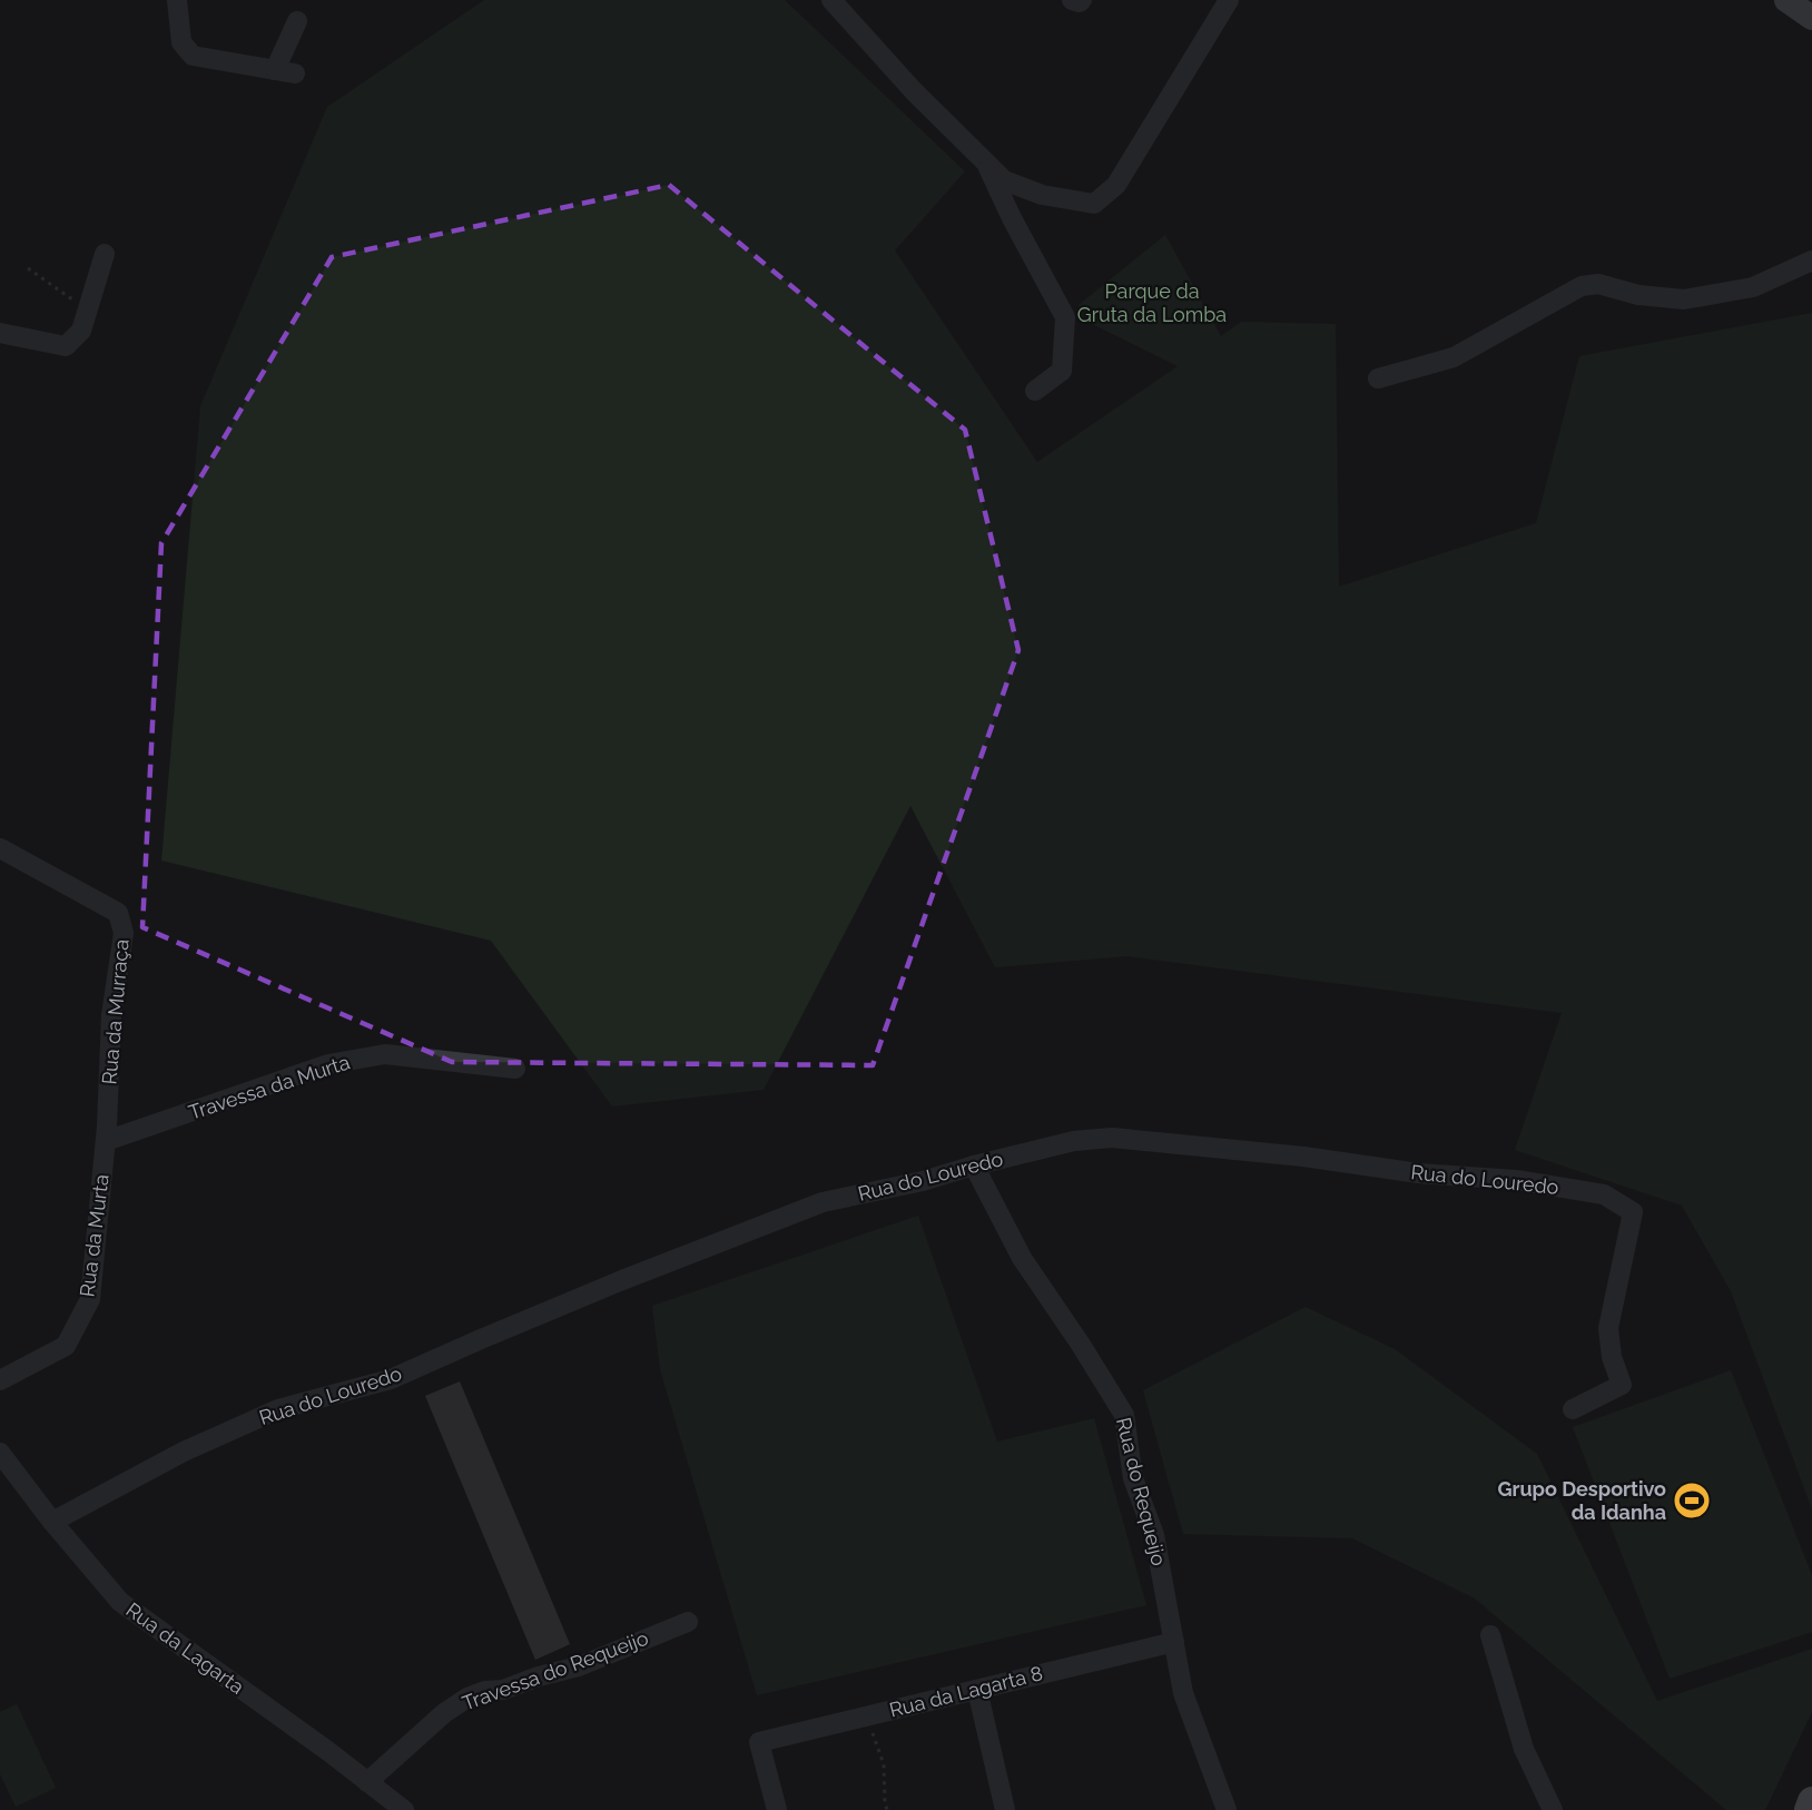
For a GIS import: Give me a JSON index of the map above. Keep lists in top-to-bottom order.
{
  "streets": {
    "street": [
      "Rua da Murraça",
      "Travessa da Murta",
      "Rua do Louredo",
      "Rua da Murta",
      "Rua do Requeijo",
      "Rua da Lagarta",
      "Travessa do Requeijo",
      "Rua da Lagarta 8"
    ]
  },
  "crossings": [
    ["Rua da Murraça", "Travessa da Murta"],
    ["Rua da Murraça", "Rua da Murta"],
    ["Travessa da Murta", "Rua da Murta"],
    ["Rua do Louredo", "Rua do Requeijo"],
    ["Rua do Louredo", "Rua da Lagarta"],
    ["Rua do Requeijo", "Rua da Lagarta 8"],
    ["Rua da Lagarta", "Travessa do Requeijo"]
  ],
  "parks": ["Parque da Gruta da Lomba"],
  "places": {
    "sports": ["Grupo Desportivo da Idanha"]
  }
}
